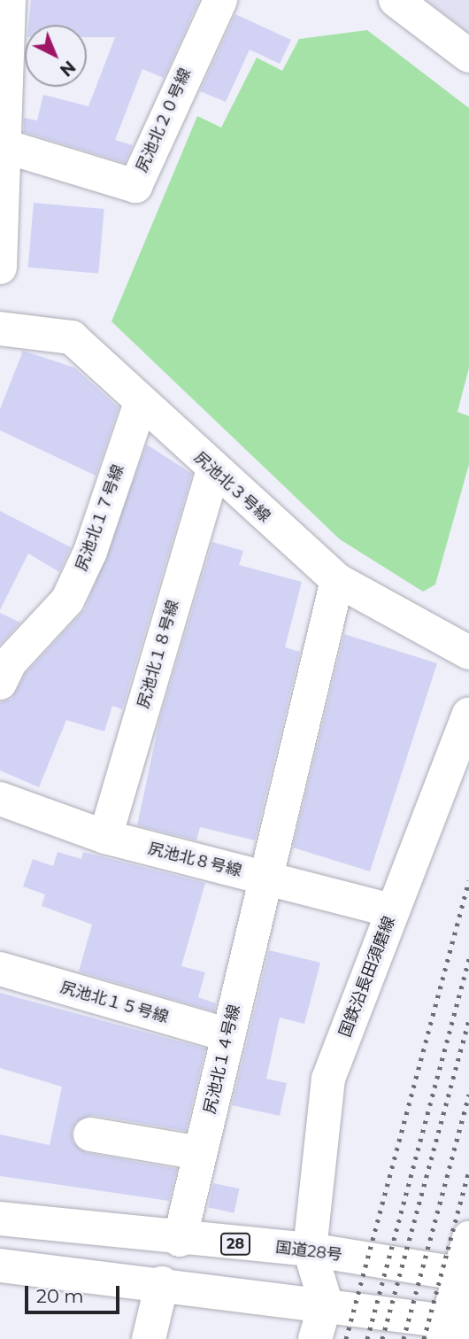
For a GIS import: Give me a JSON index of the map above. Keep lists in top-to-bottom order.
{
  "streets": {
    "main road": [
      "尻池北２０号線",
      "尻池北３号線",
      "尻池北１７号線",
      "尻池北１８号線",
      "尻池北８号線",
      "国鉄沿長田須磨線",
      "尻池北１５号線",
      "尻池北１４号線",
      "28",
      "国道28号"
    ]
  },
  "crossings": [
    ["尻池北３号線", "尻池北１７号線"],
    ["尻池北３号線", "尻池北１８号線"],
    ["尻池北３号線", "尻池北１４号線"],
    ["尻池北１８号線", "尻池北８号線"],
    ["尻池北８号線", "国鉄沿長田須磨線"],
    ["尻池北８号線", "尻池北１４号線"],
    ["国鉄沿長田須磨線", "国道28号"],
    ["尻池北１５号線", "尻池北１４号線"],
    ["尻池北１４号線", "国道28号"]
  ],
  "scale_bar": "20 m",
  "north": "bottom right"
}
